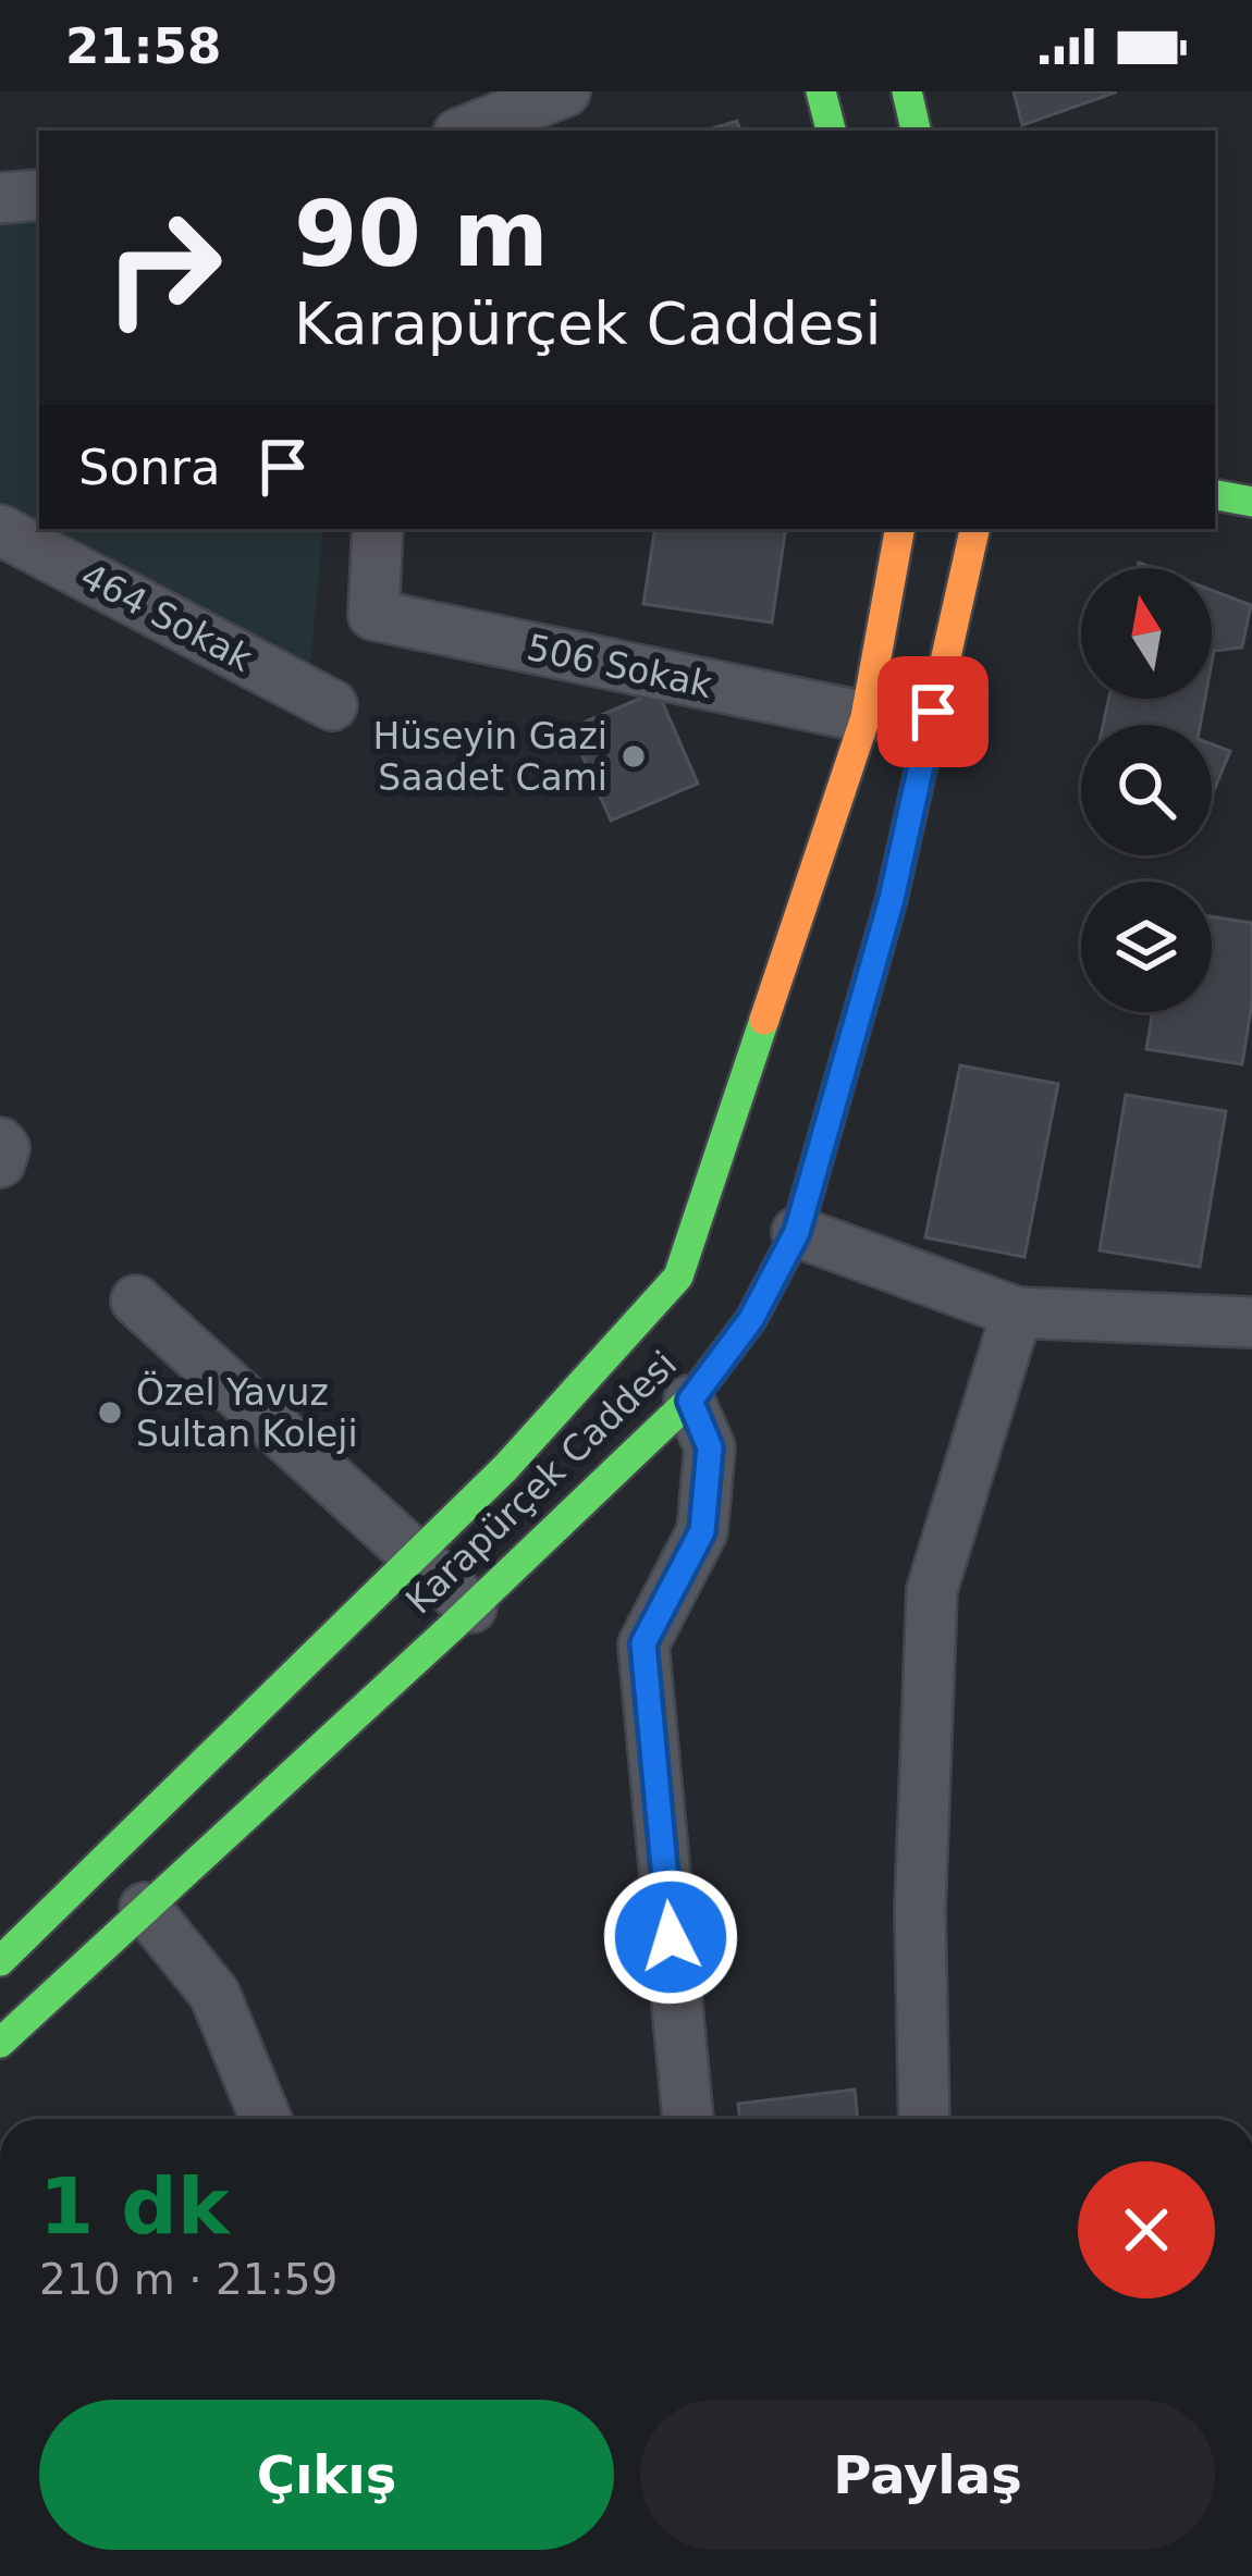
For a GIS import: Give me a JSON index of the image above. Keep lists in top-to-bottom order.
{
  "streets": {
    "main road": ["Karapürçek Caddesi"],
    "street": ["464 Sokak", "506 Sokak"]
  },
  "crossings": [
    ["506 Sokak", "Karapürçek Caddesi"]
  ],
  "places": ["Hüseyin Gazi Saadet Cami", "Özel Yavuz Sultan Koleji"],
  "north": "top",
  "page": {
    "status": "21:58",
    "turn": ["90 m", "Karapürçek Caddesi"],
    "then": "Sonra",
    "heading": ["1 dk", "210 m · 21:59"],
    "buttons": ["Çıkış", "Paylaş"]
  }
}
